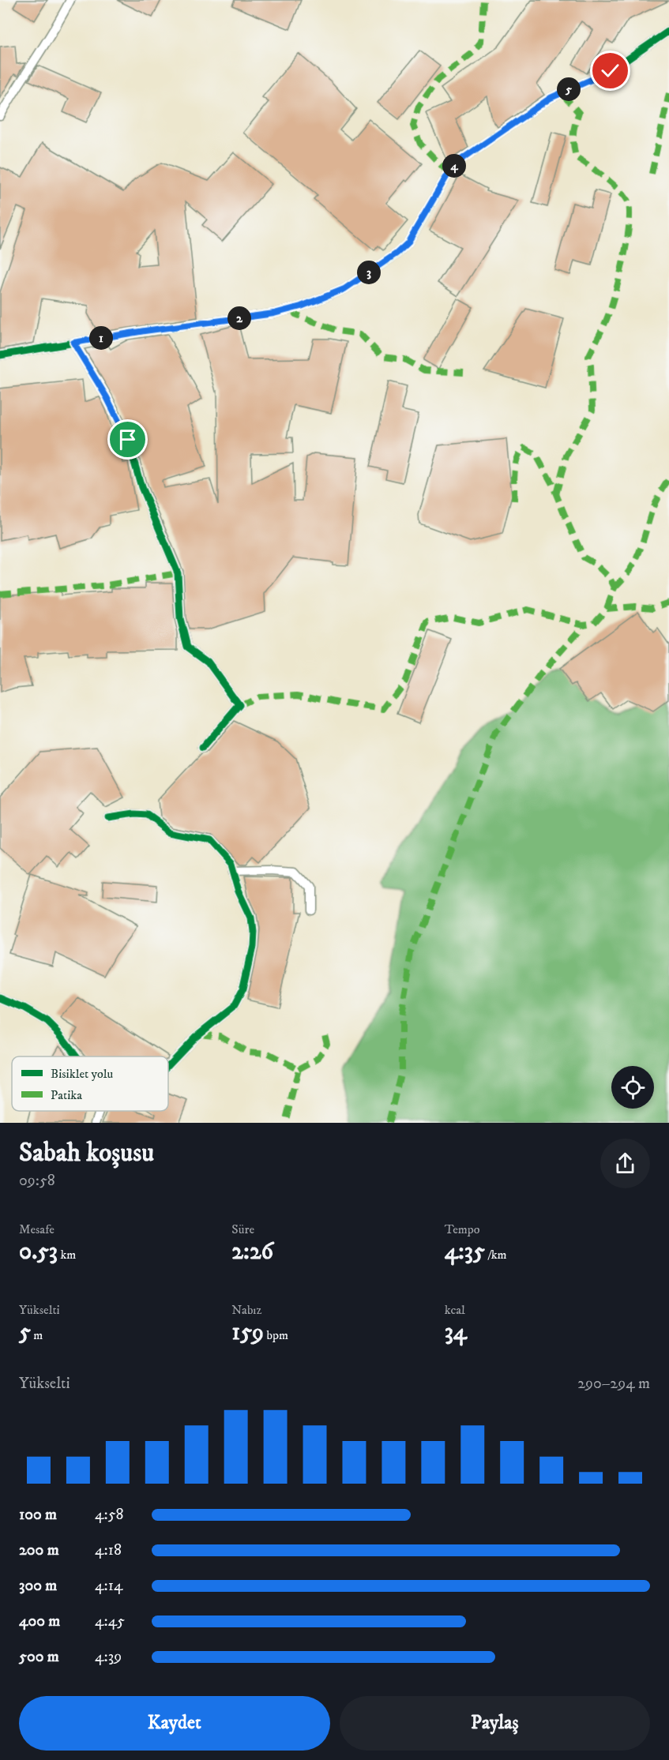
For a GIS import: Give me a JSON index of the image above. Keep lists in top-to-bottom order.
{
  "legend": ["Bisiklet yolu", "Patika"],
  "page": {
    "pins": [
      "5",
      "4",
      "3",
      "2",
      "1"
    ],
    "heading": ["Sabah koşusu", "09:58"],
    "stats": [
      ["Mesafe", "0.53 km"],
      ["Süre", "2:26"],
      ["Tempo", "4:35 /km"],
      ["Yükselti", "5 m"],
      ["Nabız", "159 bpm"],
      ["kcal", "34"]
    ],
    "chart": ["Yükselti", "290–294 m"],
    "list": [
      {
        "name": "100 m",
        "note": "4:58"
      },
      {
        "name": "200 m",
        "note": "4:18"
      },
      {
        "name": "300 m",
        "note": "4:14"
      },
      {
        "name": "400 m",
        "note": "4:45"
      },
      {
        "name": "500 m",
        "note": "4:39"
      }
    ],
    "buttons": ["Kaydet", "Paylaş"]
  }
}
